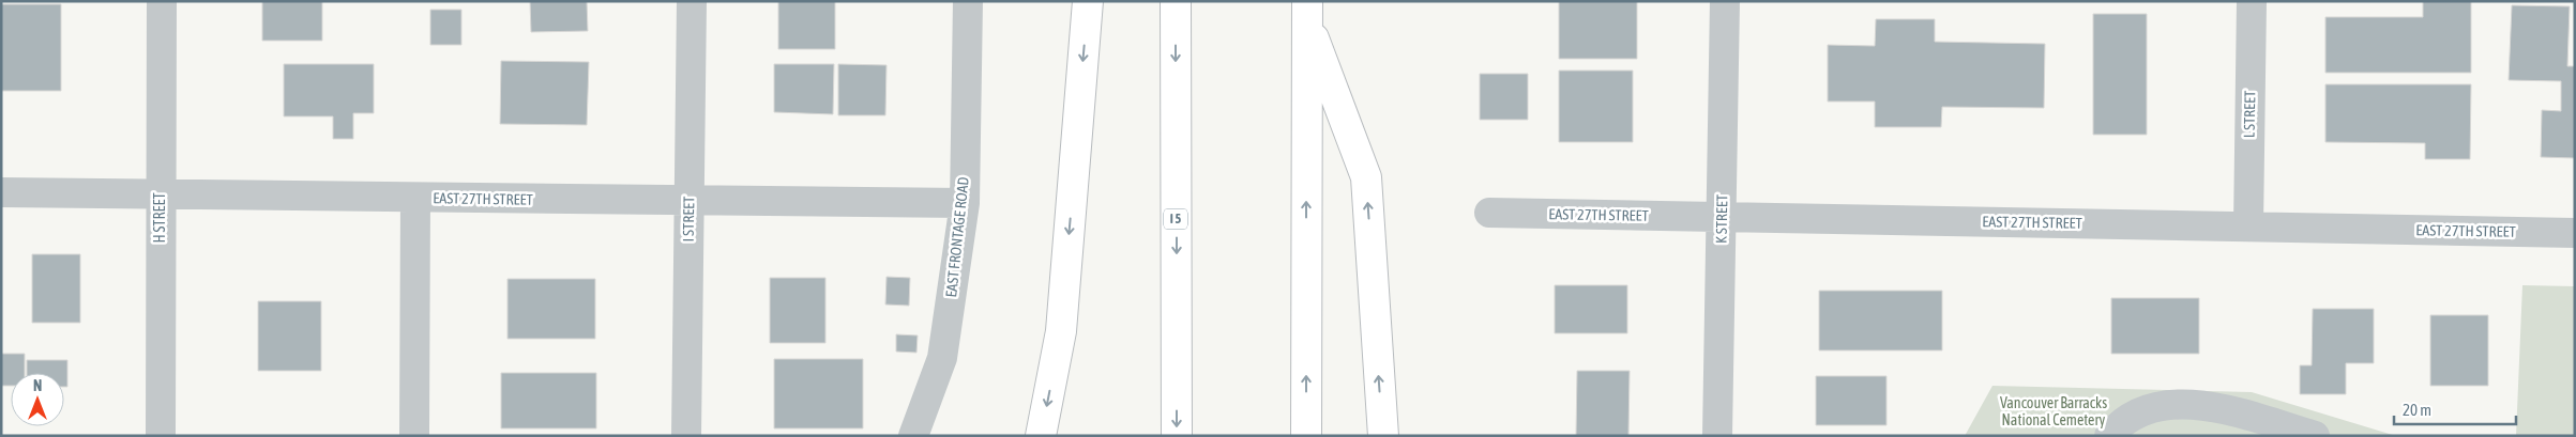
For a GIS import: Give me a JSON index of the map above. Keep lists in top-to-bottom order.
{
  "streets": {
    "highway": ["I 5"],
    "street": [
      "L STREET",
      "EAST 27TH STREET",
      "H STREET",
      "I STREET",
      "K STREET",
      "EAST FRONTAGE ROAD"
    ]
  },
  "crossings": [
    ["L STREET", "EAST 27TH STREET"],
    ["EAST 27TH STREET", "H STREET"],
    ["EAST 27TH STREET", "I STREET"],
    ["EAST 27TH STREET", "K STREET"],
    ["EAST 27TH STREET", "EAST FRONTAGE ROAD"]
  ],
  "parks": ["Vancouver Barracks National Cemetery"],
  "scale_bar": "20 m",
  "north": "top"
}
